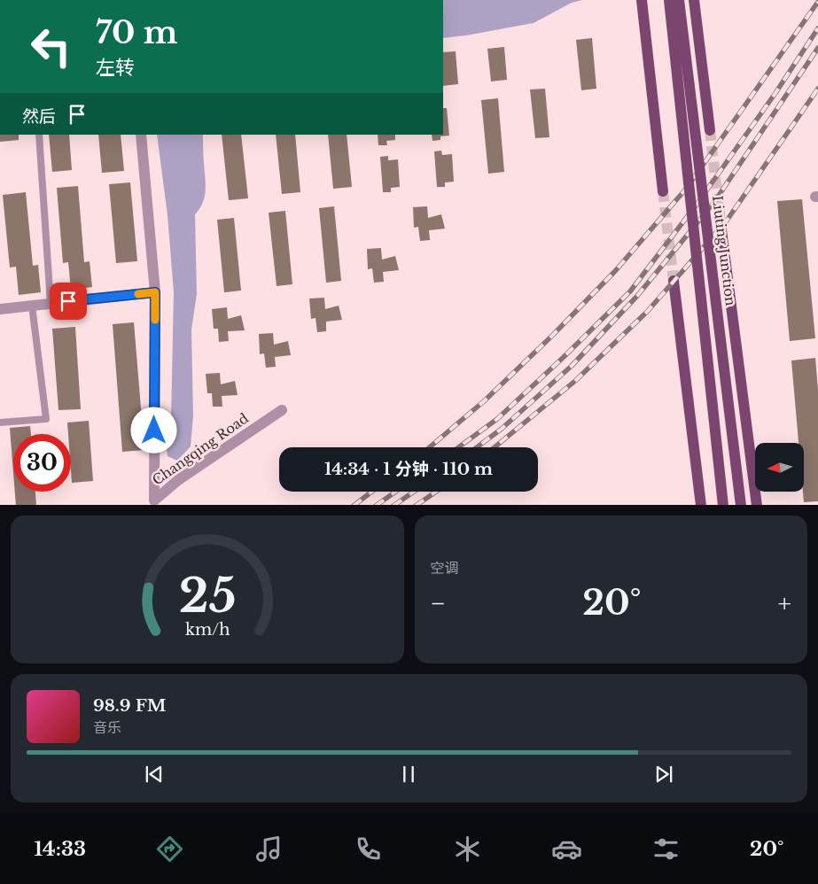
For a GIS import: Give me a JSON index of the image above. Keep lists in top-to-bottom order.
{
  "streets": {
    "main road": ["Liuting Junction"],
    "street": ["Changqing Road"]
  },
  "north": "left",
  "page": {
    "turn": ["70 m", "左转"],
    "then": "然后",
    "limit": "30",
    "trip": "14:34 · 1 分钟 · 110 m",
    "tile": "空调",
    "heat": ["−", "20°", "+"],
    "song": ["98.9 FM", "音乐"],
    "tabs": ["14:33", "20°"],
    "gauge": ["25", "km/h"]
  }
}
